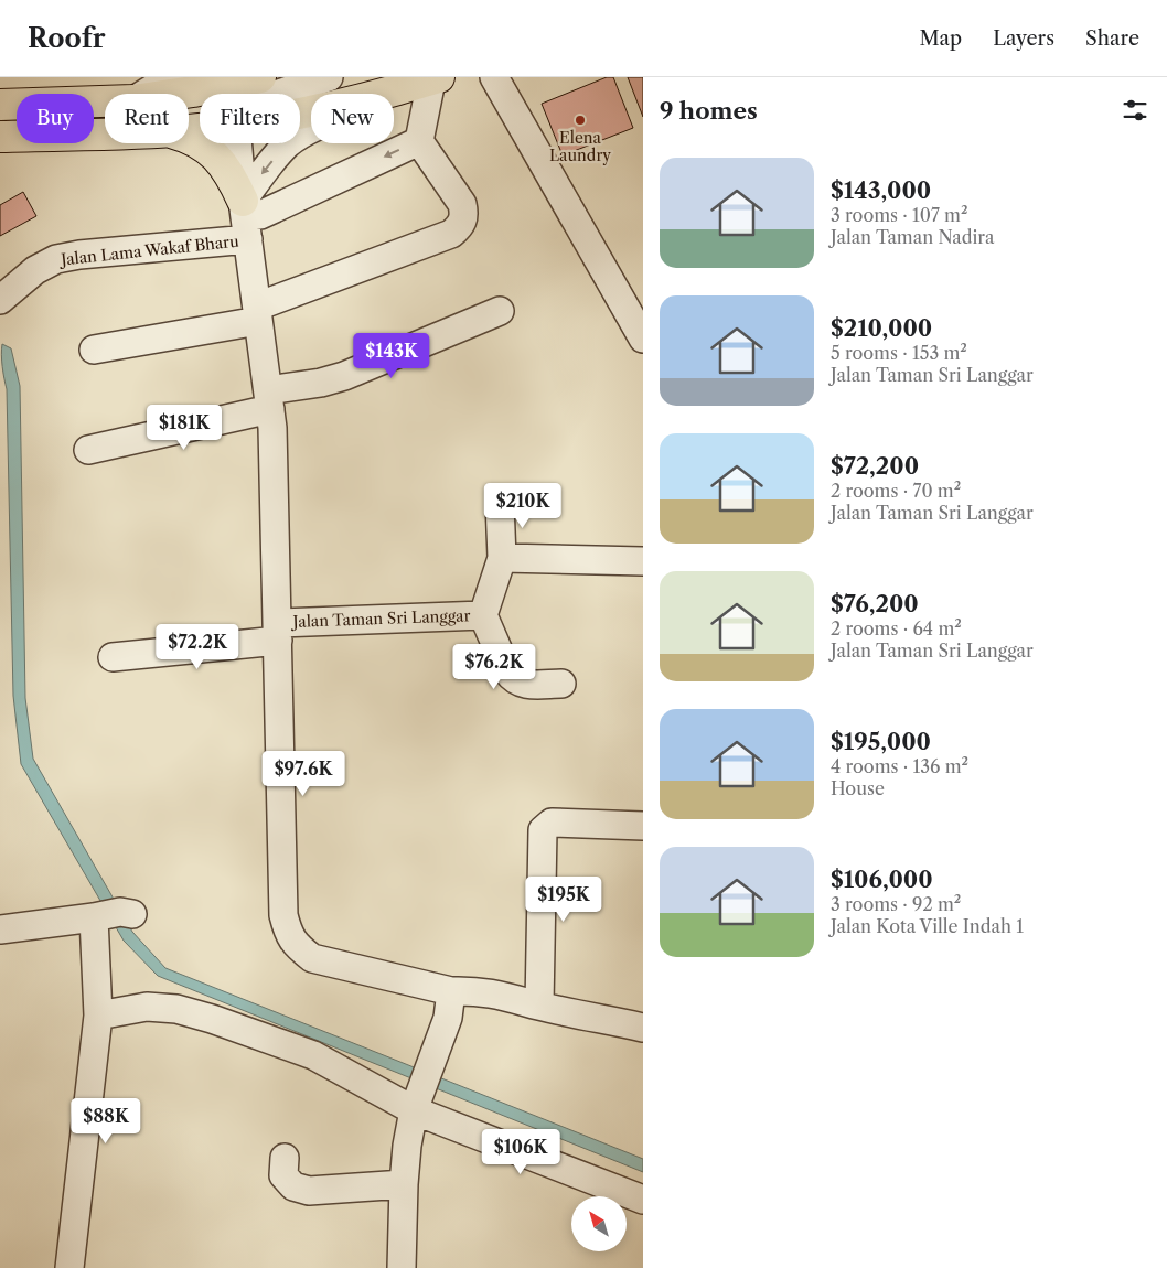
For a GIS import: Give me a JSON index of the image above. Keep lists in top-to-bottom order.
{
  "streets": {
    "street": ["Jalan Lama Wakaf Bharu", "Jalan Taman Sri Langgar"]
  },
  "places": ["Elena Laundry"],
  "north": "top left",
  "page": {
    "header": "Roofr",
    "nav": ["Map", "Layers", "Share"],
    "heading": "9 homes",
    "chip": [
      "Buy",
      "Rent",
      "Filters",
      "New"
    ],
    "list": [
      {
        "name": "$143,000",
        "note": "3 rooms · 107 m² · Jalan Taman Nadira"
      },
      {
        "name": "$210,000",
        "note": "5 rooms · 153 m² · Jalan Taman Sri Langgar"
      },
      {
        "name": "$72,200",
        "note": "2 rooms · 70 m² · Jalan Taman Sri Langgar"
      },
      {
        "name": "$76,200",
        "note": "2 rooms · 64 m² · Jalan Taman Sri Langgar"
      },
      {
        "name": "$195,000",
        "note": "4 rooms · 136 m² · House"
      },
      {
        "name": "$106,000",
        "note": "3 rooms · 92 m² · Jalan Kota Ville Indah 1"
      }
    ],
    "price": [
      "$143K",
      "$181K",
      "$210K",
      "$72.2K",
      "$76.2K",
      "$97.6K",
      "$195K",
      "$88K",
      "$106K"
    ]
  }
}
